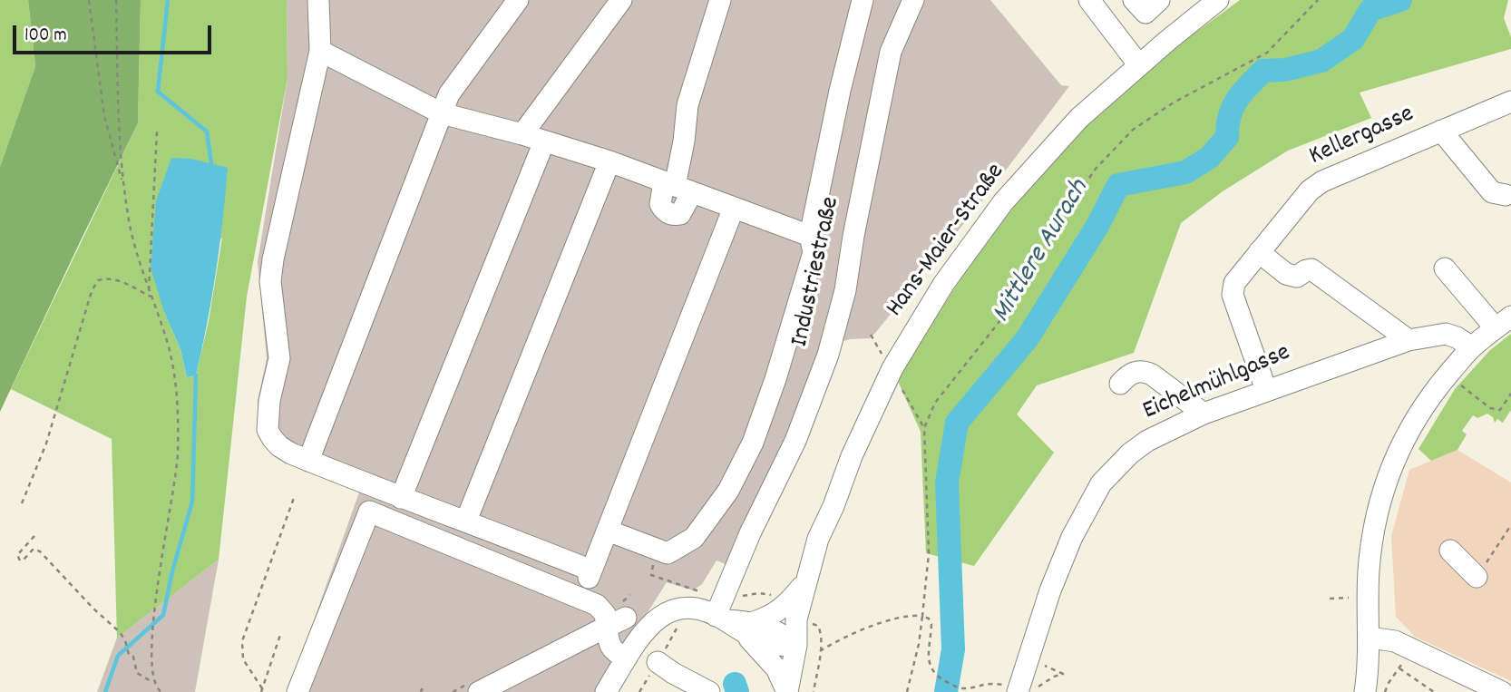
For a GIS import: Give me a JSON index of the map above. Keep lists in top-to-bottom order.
{
  "streets": {
    "street": [
      "Kellergasse",
      "Hans-Maier-Straße",
      "Industriestraße",
      "Eichelmühlgasse"
    ]
  },
  "crossings": [
    ["Kellergasse", "Eichelmühlgasse"]
  ],
  "water": ["Mittlere Aurach"],
  "scale_bar": "100 m"
}
